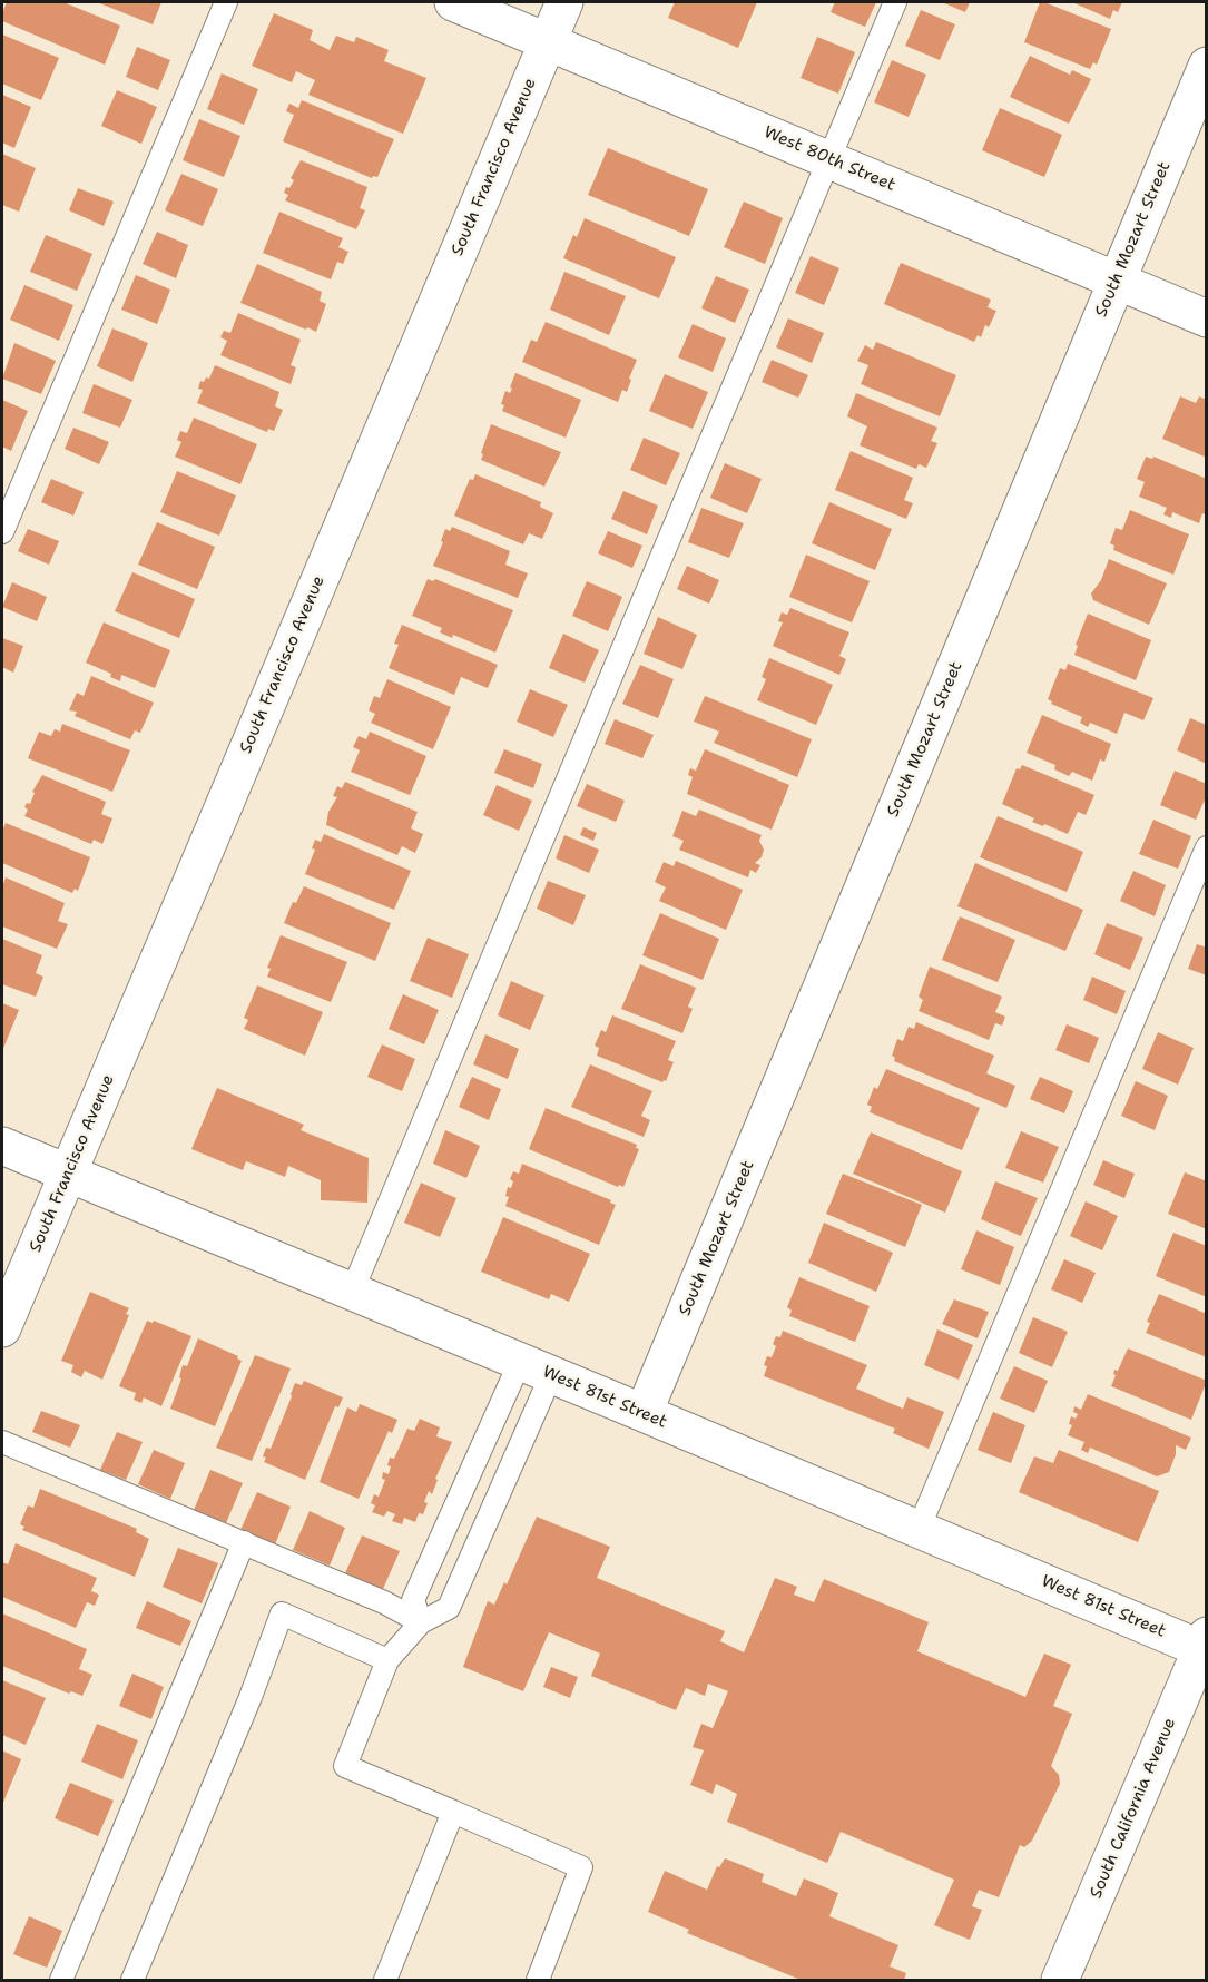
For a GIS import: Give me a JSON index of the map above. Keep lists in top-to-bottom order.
{
  "streets": {
    "street": [
      "West 80th Street",
      "South Francisco Avenue",
      "South Mozart Street",
      "West 81st Street",
      "South California Avenue"
    ]
  },
  "crossings": [
    ["West 80th Street", "South Francisco Avenue"],
    ["West 80th Street", "South Mozart Street"],
    ["South Francisco Avenue", "West 81st Street"],
    ["South Mozart Street", "West 81st Street"],
    ["West 81st Street", "South California Avenue"]
  ]
}
